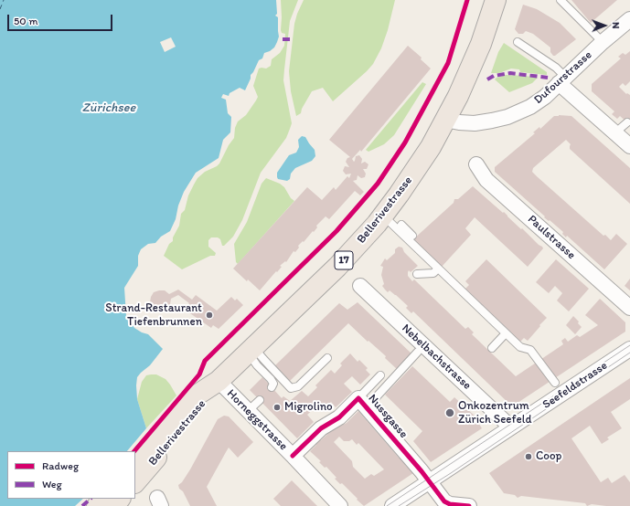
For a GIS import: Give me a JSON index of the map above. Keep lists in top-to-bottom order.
{
  "streets": {
    "main road": ["Bellerivestrasse", "17"],
    "street": [
      "Dufourstrasse",
      "Paulstrasse",
      "Nebelbachstrasse",
      "Seefeldstrasse",
      "Nussgasse",
      "Horneggstrasse"
    ]
  },
  "crossings": [
    ["Dufourstrasse", "Bellerivestrasse"],
    ["Bellerivestrasse", "Horneggstrasse"],
    ["Nebelbachstrasse", "Seefeldstrasse"],
    ["Seefeldstrasse", "Nussgasse"],
    ["Nussgasse", "Horneggstrasse"]
  ],
  "water": ["Zürichsee"],
  "places": [
    "Strand-Restaurant Tiefenbrunnen",
    "Migrolino",
    "Onkozentrum Zürich Seefeld",
    "Coop"
  ],
  "legend": ["Radweg", "Weg"],
  "scale_bar": "50 m",
  "north": "right"
}
